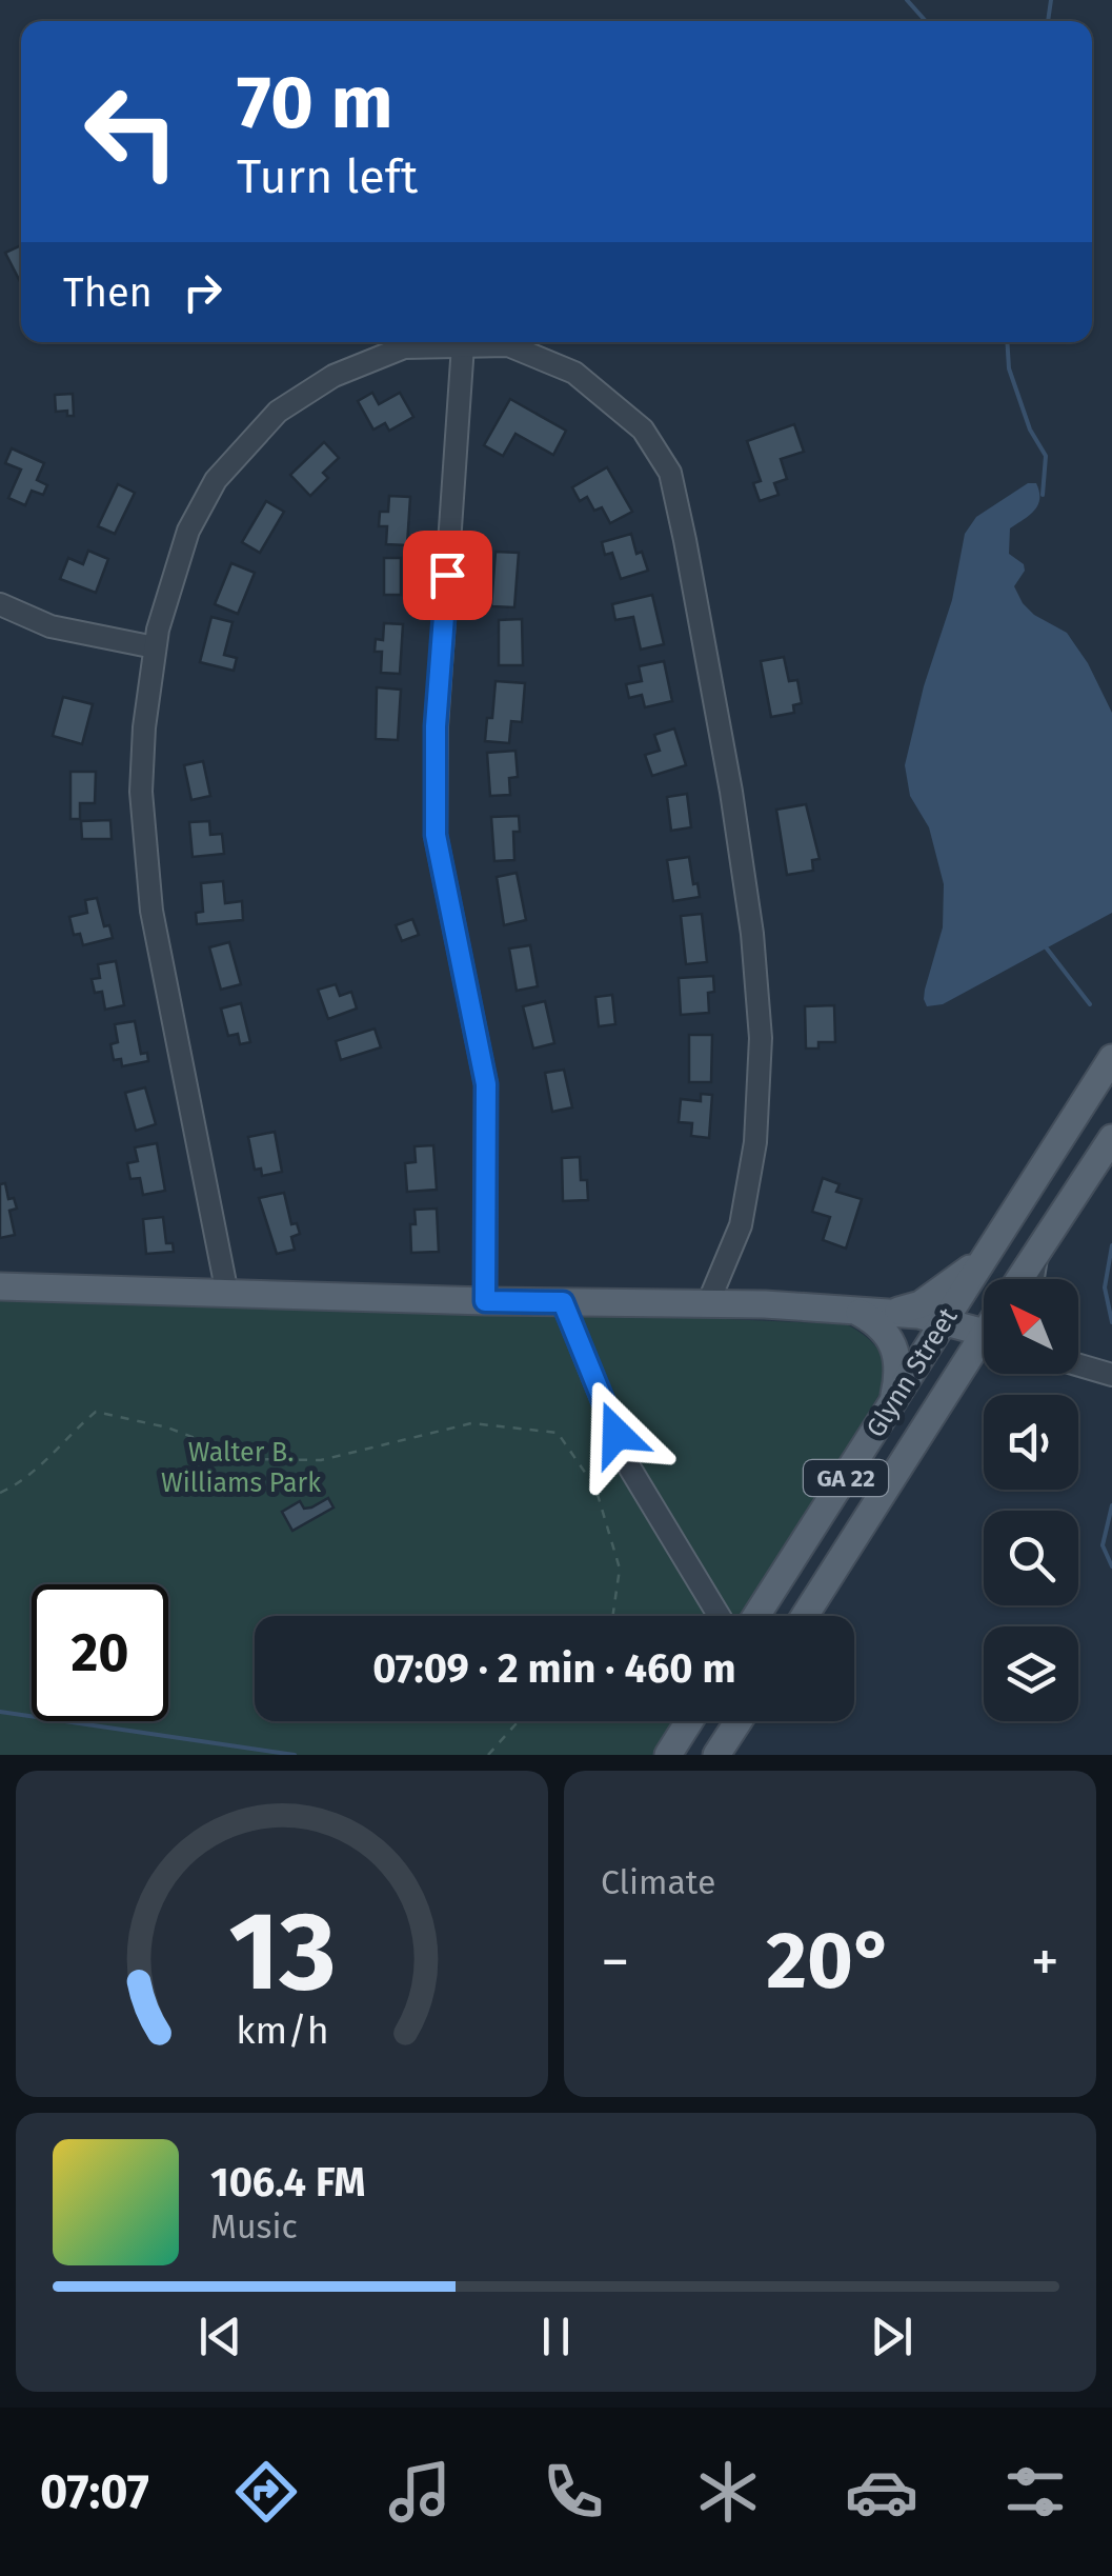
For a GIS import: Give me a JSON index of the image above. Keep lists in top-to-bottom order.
{
  "streets": {
    "main road": ["Glynn Street", "GA 22"]
  },
  "parks": ["Walter B. Williams Park"],
  "north": "top left",
  "page": {
    "turn": ["70 m", "Turn left"],
    "then": "Then",
    "limit": "20",
    "trip": "07:09 · 2 min · 460 m",
    "tile": "Climate",
    "heat": ["−", "20°", "+"],
    "song": ["106.4 FM", "Music"],
    "tabs": "07:07",
    "gauge": ["13", "km/h"]
  }
}
